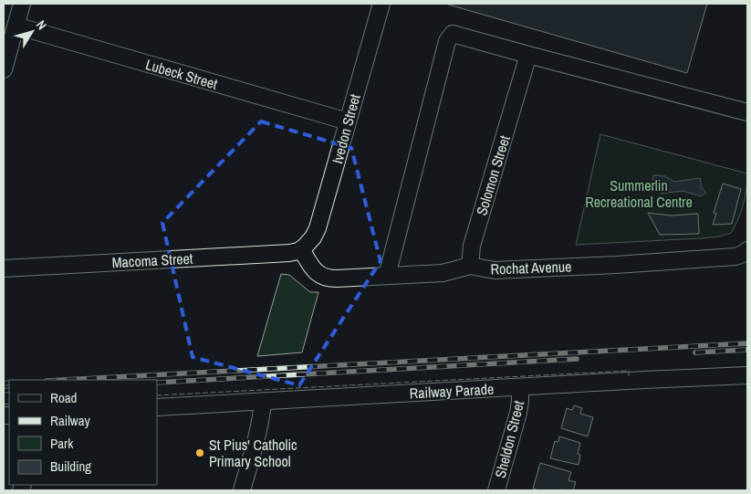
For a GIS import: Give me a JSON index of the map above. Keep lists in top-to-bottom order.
{
  "streets": {
    "street": [
      "Lubeck Street",
      "Ivedon Street",
      "Solomon Street",
      "Macoma Street",
      "Rochat Avenue",
      "Railway Parade",
      "Sheldon Street"
    ]
  },
  "crossings": [
    ["Lubeck Street", "Ivedon Street"],
    ["Ivedon Street", "Macoma Street"],
    ["Ivedon Street", "Rochat Avenue"],
    ["Solomon Street", "Rochat Avenue"],
    ["Macoma Street", "Rochat Avenue"],
    ["Railway Parade", "Sheldon Street"]
  ],
  "parks": ["Summerlin Recreational Centre"],
  "places": ["St Pius' Catholic Primary School"],
  "legend": [
    "Road",
    "Railway",
    "Park",
    "Building"
  ],
  "north": "top right"
}
